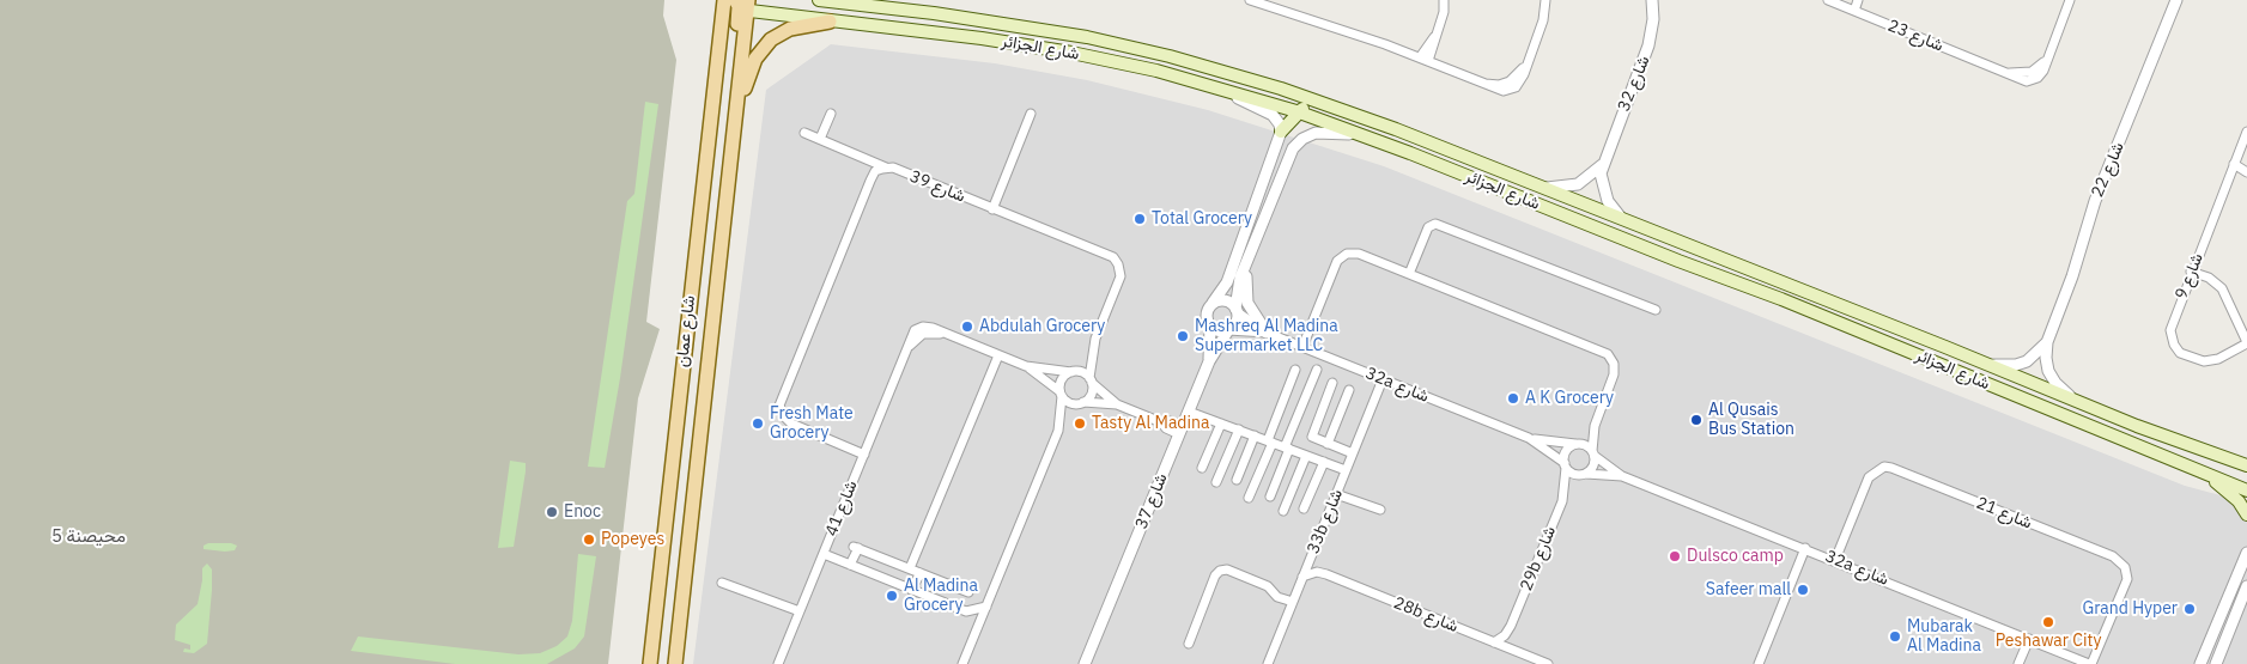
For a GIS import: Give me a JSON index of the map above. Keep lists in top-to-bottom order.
{
  "streets": {
    "main road": ["شارع الجزائر", "شارع عمان"],
    "street": [
      "شارع 23",
      "شارع 32",
      "شارع 22",
      "شارع 39",
      "شارع 9",
      "32a شارع",
      "شارع 37",
      "شارع 41",
      "شارع 21",
      "33b شارع",
      "29b شارع",
      "28b شارع"
    ]
  },
  "crossings": [
    ["شارع الجزائر", "شارع 32"],
    ["شارع الجزائر", "شارع 22"],
    ["شارع الجزائر", "شارع عمان"],
    ["32a شارع", "شارع 37"],
    ["32a شارع", "شارع 21"],
    ["32a شارع", "33b شارع"],
    ["32a شارع", "29b شارع"],
    ["33b شارع", "28b شارع"],
    ["29b شارع", "28b شارع"]
  ],
  "districts": ["محيصنة 5"],
  "places": [
    "Total Grocery",
    "Abdulah Grocery",
    "Mashreq Al Madina Supermarket LLC",
    "A K Grocery",
    "Al Qusais Bus Station",
    "Fresh Mate Grocery",
    "Tasty Al Madina",
    "Enoc",
    "Popeyes",
    "Dulsco camp",
    "Safeer mall",
    "Al Madina Grocery",
    "Grand Hyper",
    "Peshawar City",
    "Mubarak Al Madina"
  ]
}
